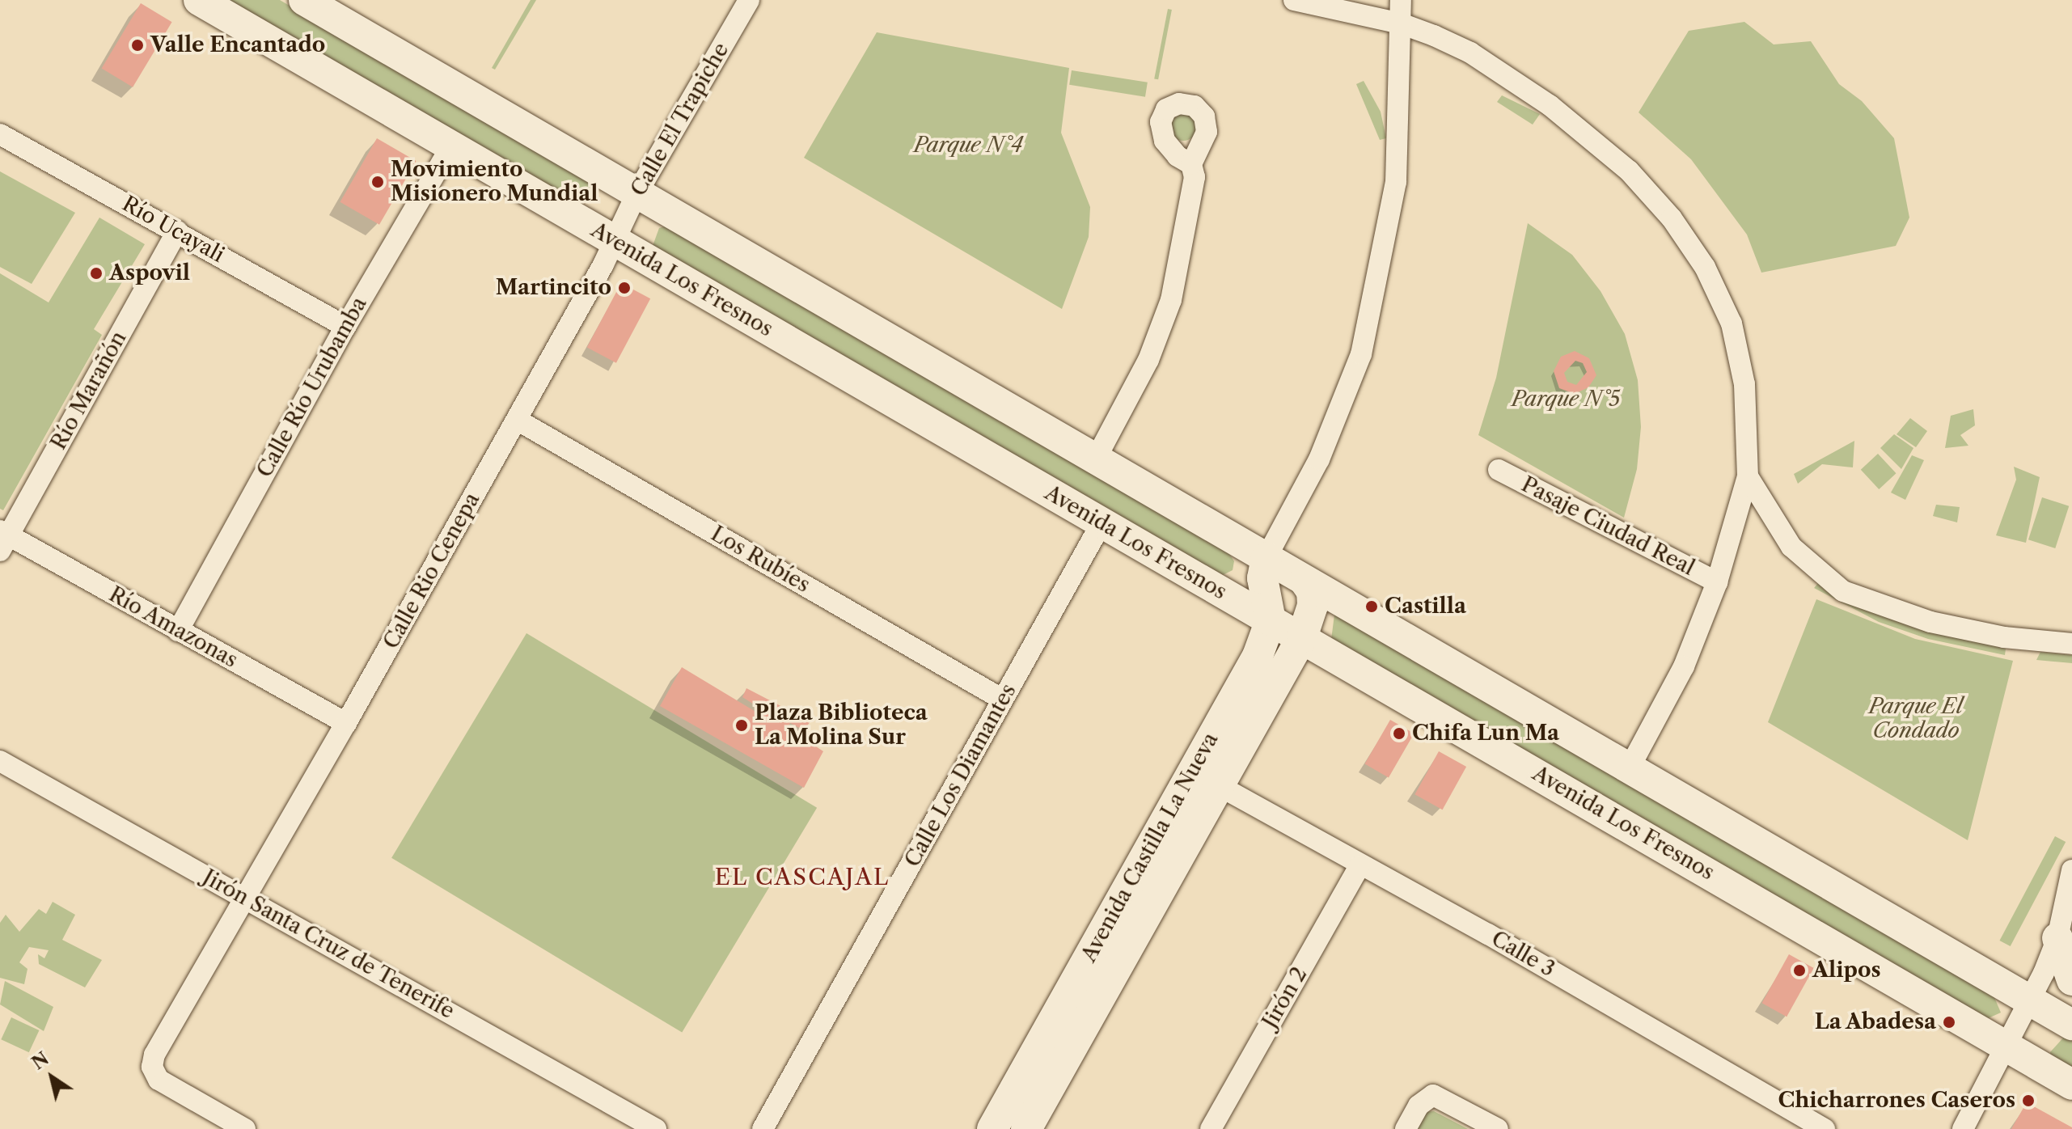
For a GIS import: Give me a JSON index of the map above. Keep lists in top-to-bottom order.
{
  "streets": {
    "main road": ["Avenida Los Fresnos", "Avenida Castilla La Nueva"],
    "street": [
      "Calle El Trapiche",
      "Río Ucayali",
      "Calle Río Urubamba",
      "Río Marañón",
      "Pasaje Ciudad Real",
      "Los Rubíes",
      "Calle Rio Cenepa",
      "Río Amazonas",
      "Calle Los Diamantes",
      "Jirón Santa Cruz de Tenerife",
      "Calle 3",
      "Jirón 2"
    ]
  },
  "crossings": [
    ["Calle El Trapiche", "Avenida Los Fresnos"],
    ["Calle El Trapiche", "Calle Rio Cenepa"],
    ["Río Ucayali", "Calle Río Urubamba"],
    ["Río Ucayali", "Río Marañón"],
    ["Avenida Los Fresnos", "Calle Río Urubamba"],
    ["Avenida Los Fresnos", "Calle Rio Cenepa"],
    ["Avenida Los Fresnos", "Calle Los Diamantes"],
    ["Avenida Los Fresnos", "Avenida Castilla La Nueva"],
    ["Calle Río Urubamba", "Río Amazonas"],
    ["Río Marañón", "Río Amazonas"],
    ["Los Rubíes", "Calle Rio Cenepa"],
    ["Los Rubíes", "Calle Los Diamantes"],
    ["Calle Rio Cenepa", "Río Amazonas"],
    ["Calle Rio Cenepa", "Jirón Santa Cruz de Tenerife"],
    ["Avenida Castilla La Nueva", "Calle 3"],
    ["Calle 3", "Jirón 2"]
  ],
  "districts": ["EL CASCAJAL"],
  "parks": ["Parque N°4", "Parque N°5", "Parque El Condado"],
  "places": [
    "Valle Encantado",
    "Movimiento Misionero Mundial",
    "Aspovil",
    "Martincito",
    "Castilla",
    "Plaza Biblioteca La Molina Sur",
    "Chifa Lun Ma",
    "Alipos",
    "La Abadesa",
    "Chicharrones Caseros"
  ],
  "north": "top left"
}
